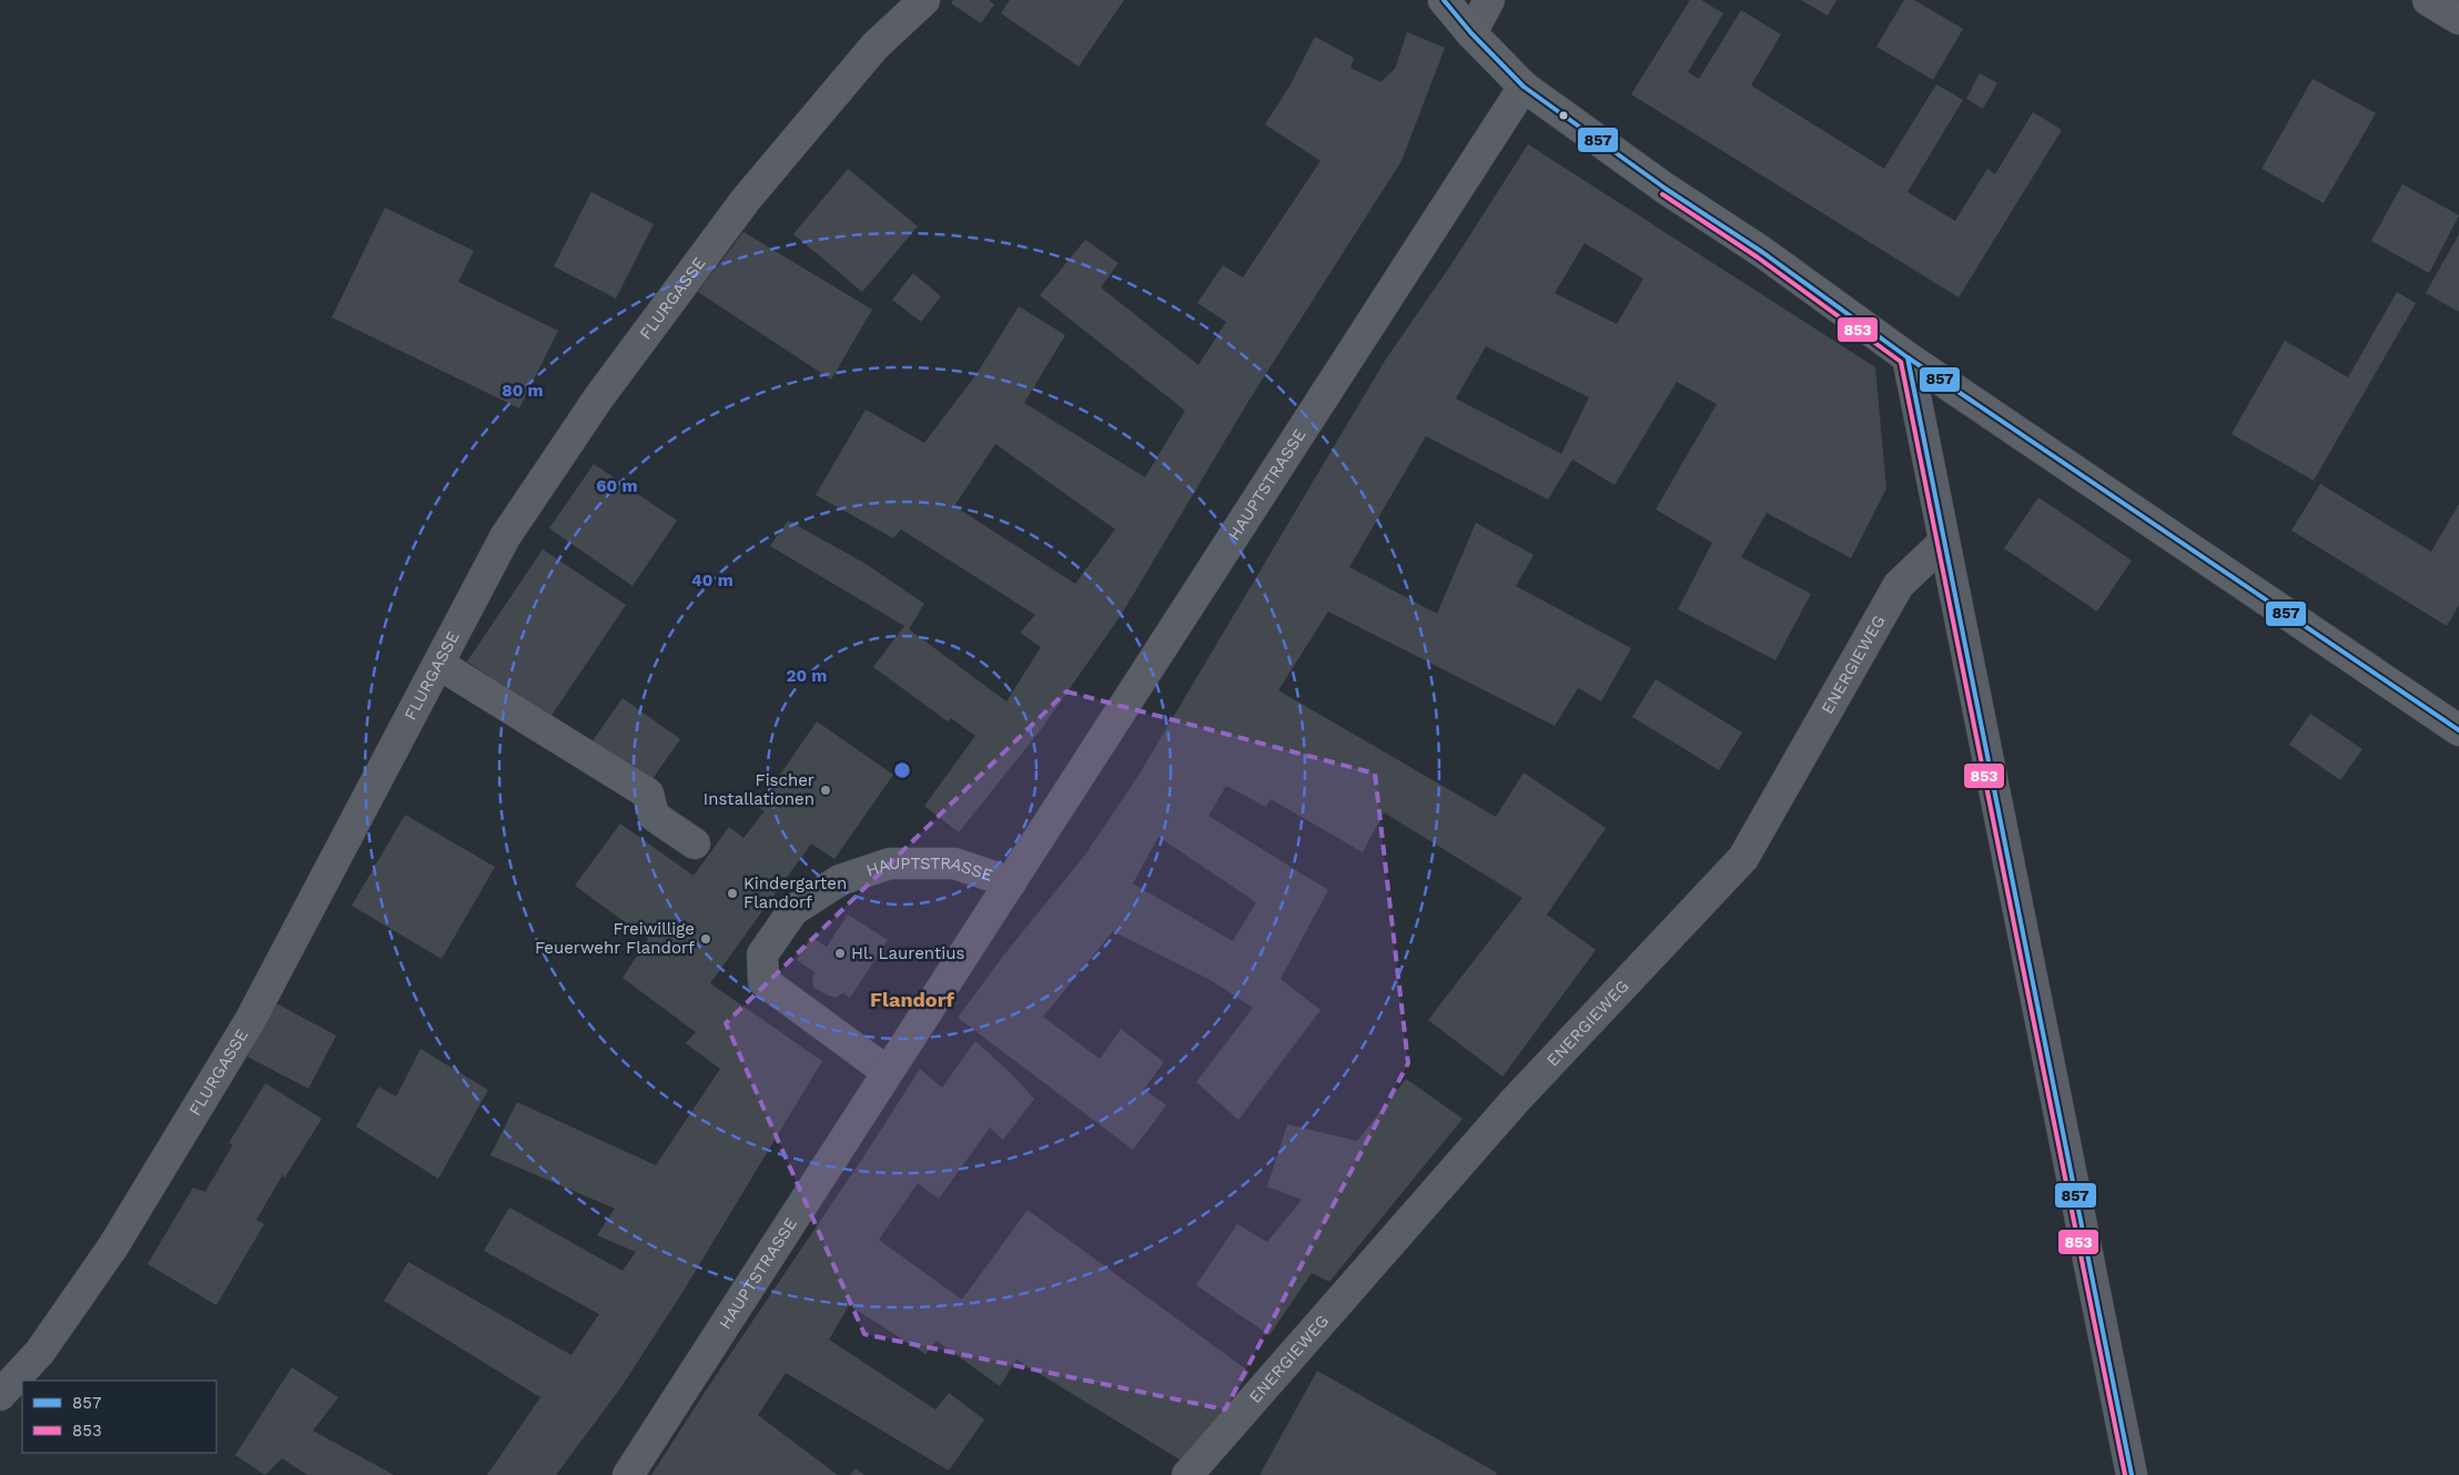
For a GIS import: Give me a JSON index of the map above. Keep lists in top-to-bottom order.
{
  "streets": {
    "street": ["FLURGASSE", "HAUPTSTRASSE", "ENERGIEWEG"]
  },
  "districts": ["Flandorf"],
  "places": [
    "Fischer Installationen",
    "Kindergarten Flandorf",
    "Freiwillige Feuerwehr Flandorf",
    "Hl. Laurentius"
  ],
  "lines": ["transit line 857", "transit line 853"],
  "legend": ["857", "853"],
  "rings": [
    "80 m",
    "60 m",
    "40 m",
    "20 m"
  ]
}
